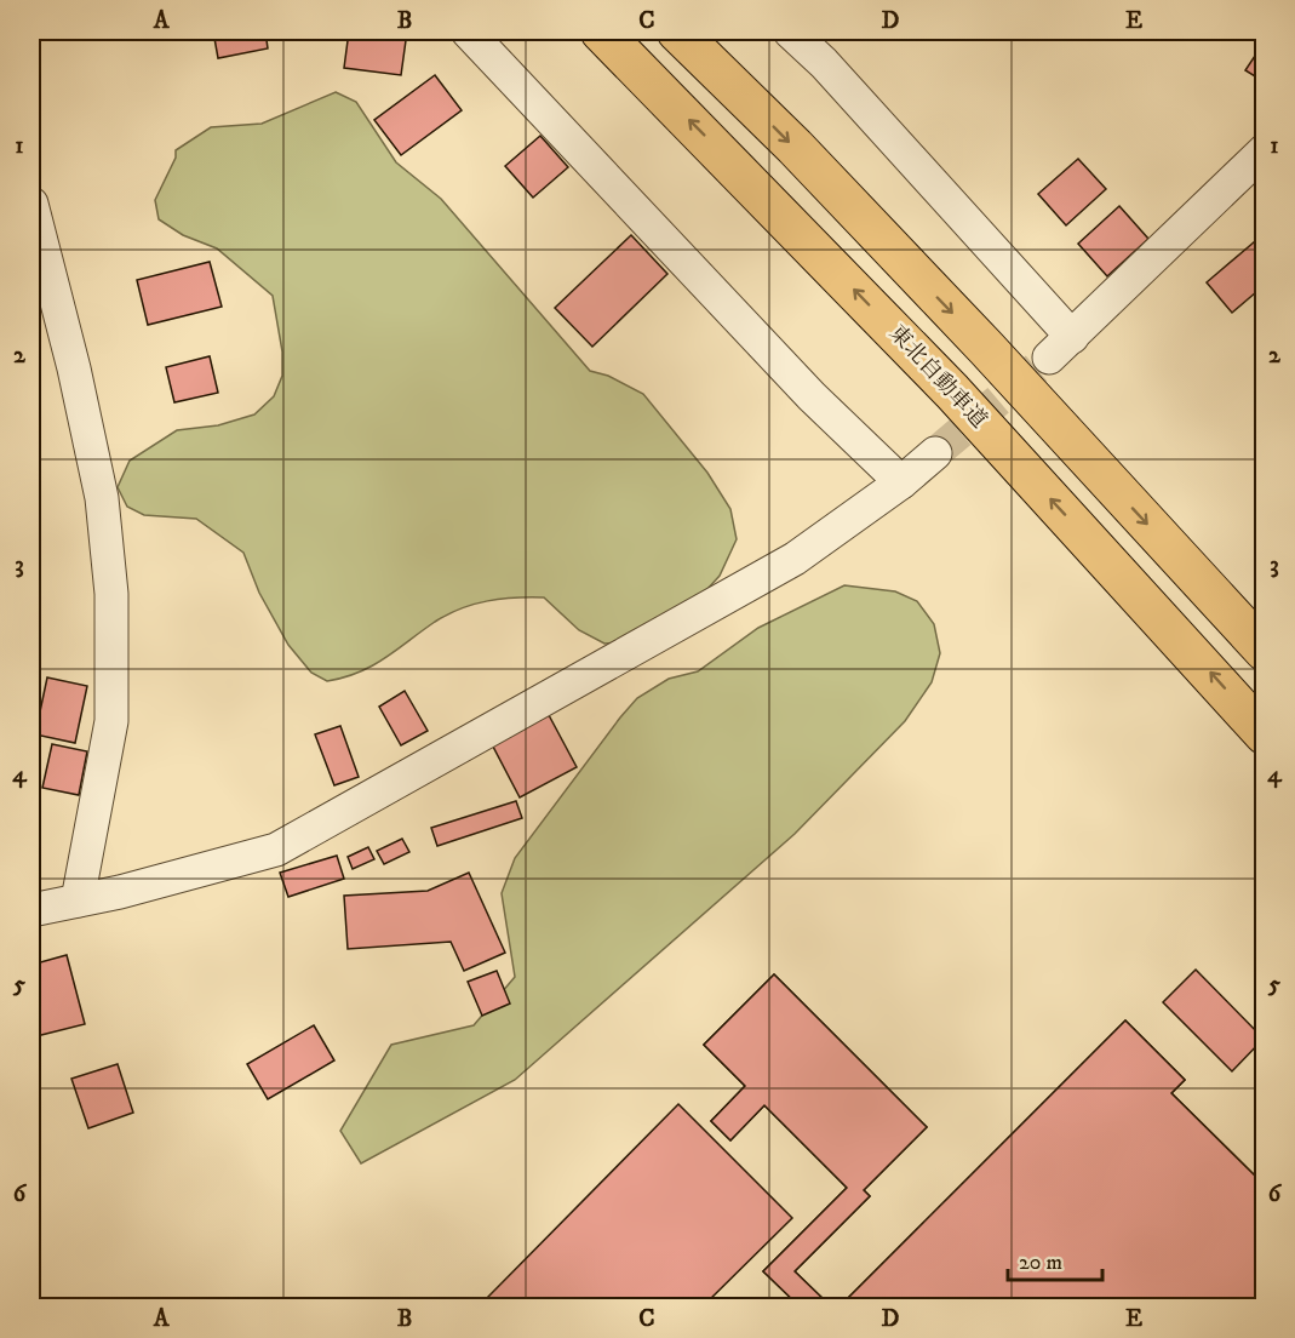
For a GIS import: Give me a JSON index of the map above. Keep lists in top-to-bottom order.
{
  "streets": {
    "highway": ["東北自動車道"]
  },
  "scale_bar": "20 m",
  "grid": {
    "columns": [
      "A",
      "B",
      "C",
      "D",
      "E"
    ],
    "rows": [
      "1",
      "2",
      "3",
      "4",
      "5",
      "6"
    ]
  }
}
